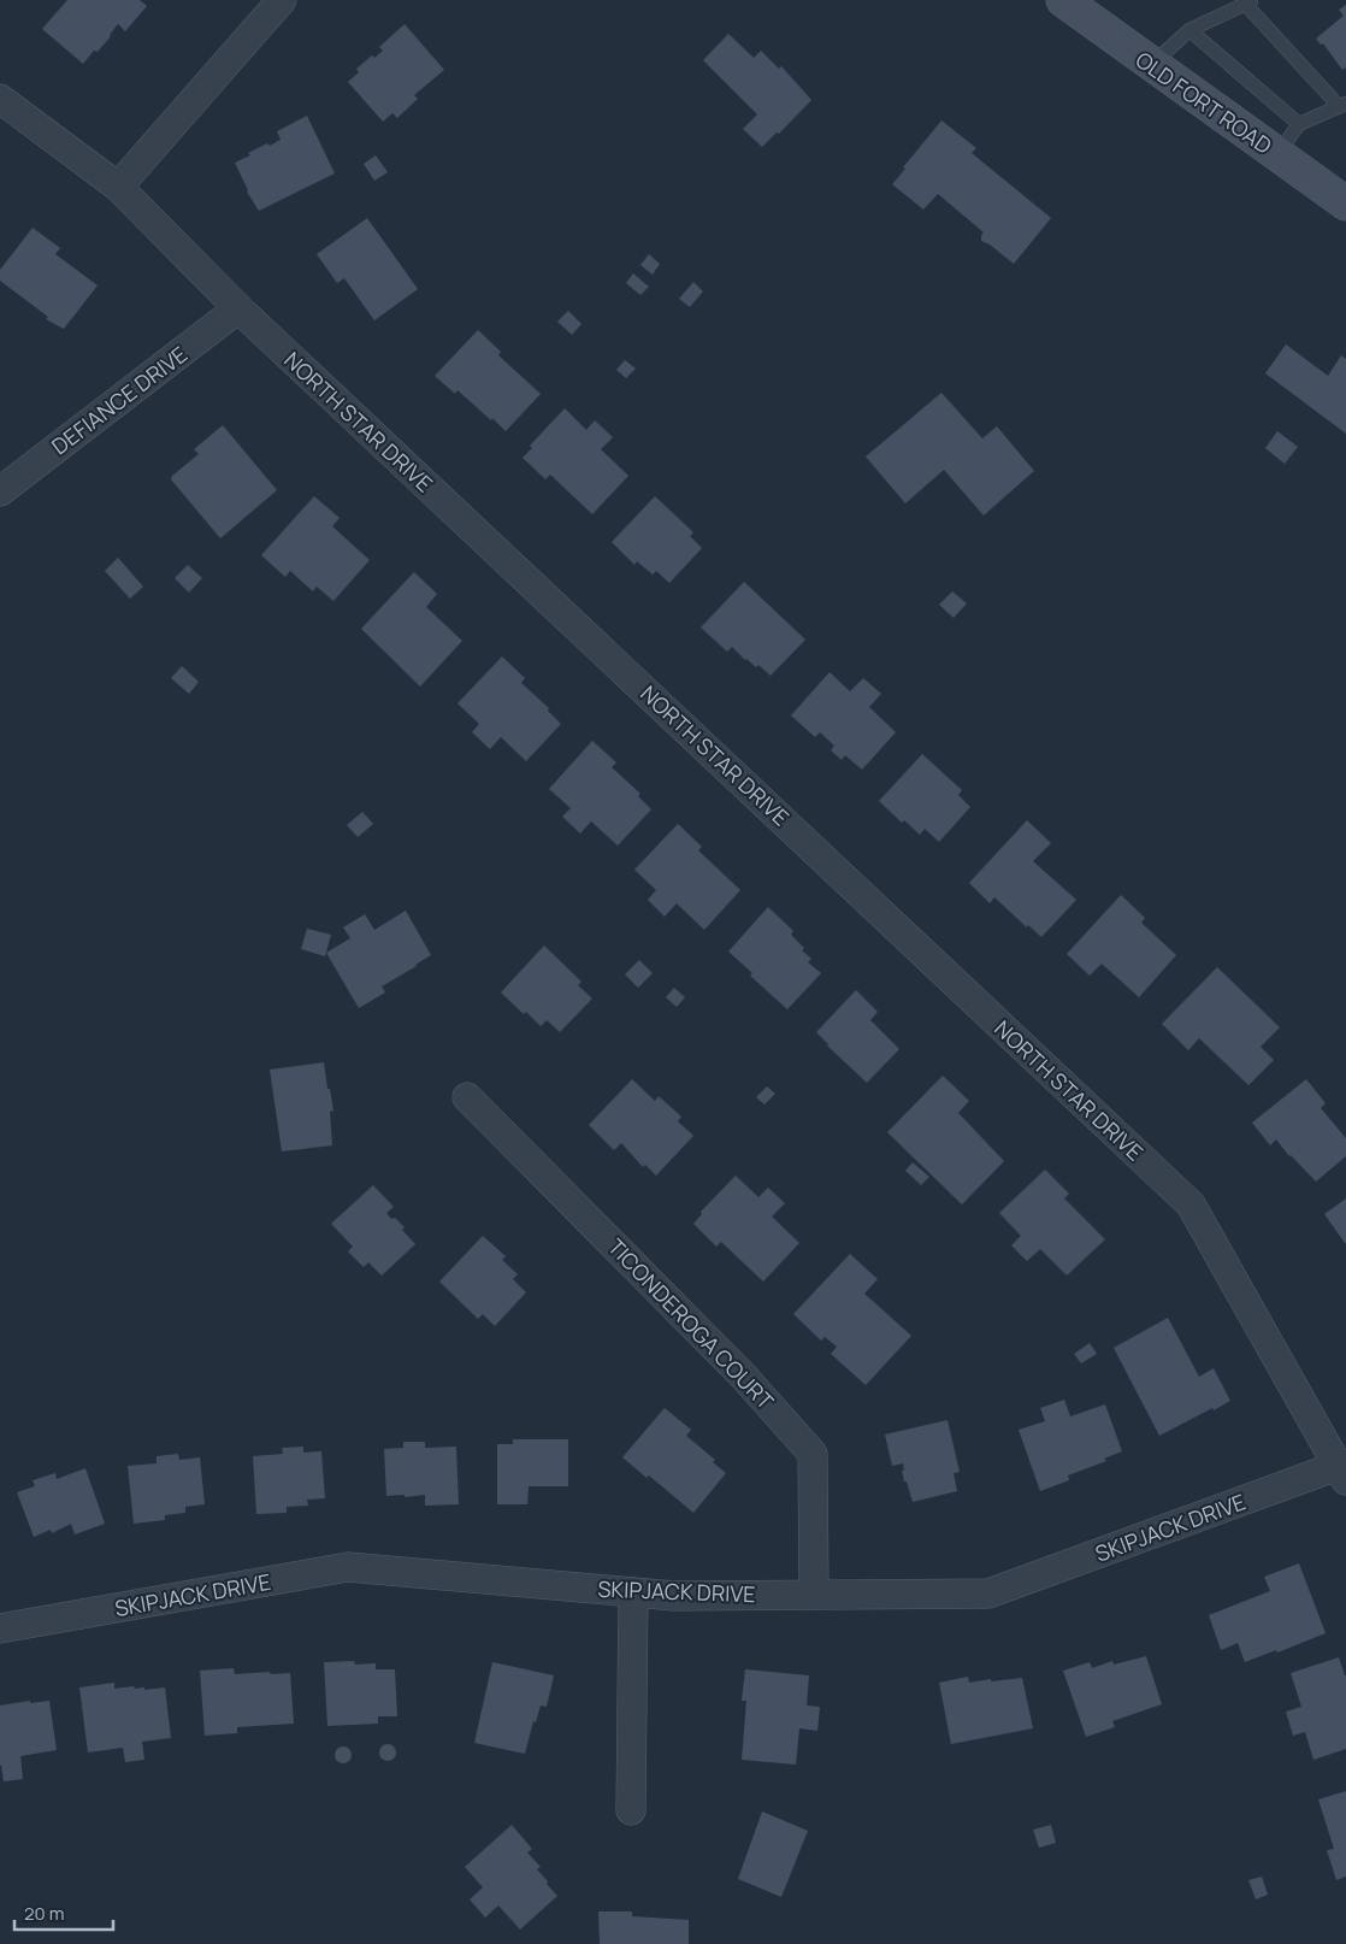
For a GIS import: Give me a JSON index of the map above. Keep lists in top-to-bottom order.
{
  "streets": {
    "main road": ["OLD FORT ROAD"],
    "street": [
      "DEFIANCE DRIVE",
      "NORTH STAR DRIVE",
      "TICONDEROGA COURT",
      "SKIPJACK DRIVE"
    ]
  },
  "crossings": [
    ["DEFIANCE DRIVE", "NORTH STAR DRIVE"],
    ["NORTH STAR DRIVE", "SKIPJACK DRIVE"],
    ["TICONDEROGA COURT", "SKIPJACK DRIVE"]
  ],
  "scale_bar": "20 m"
}
